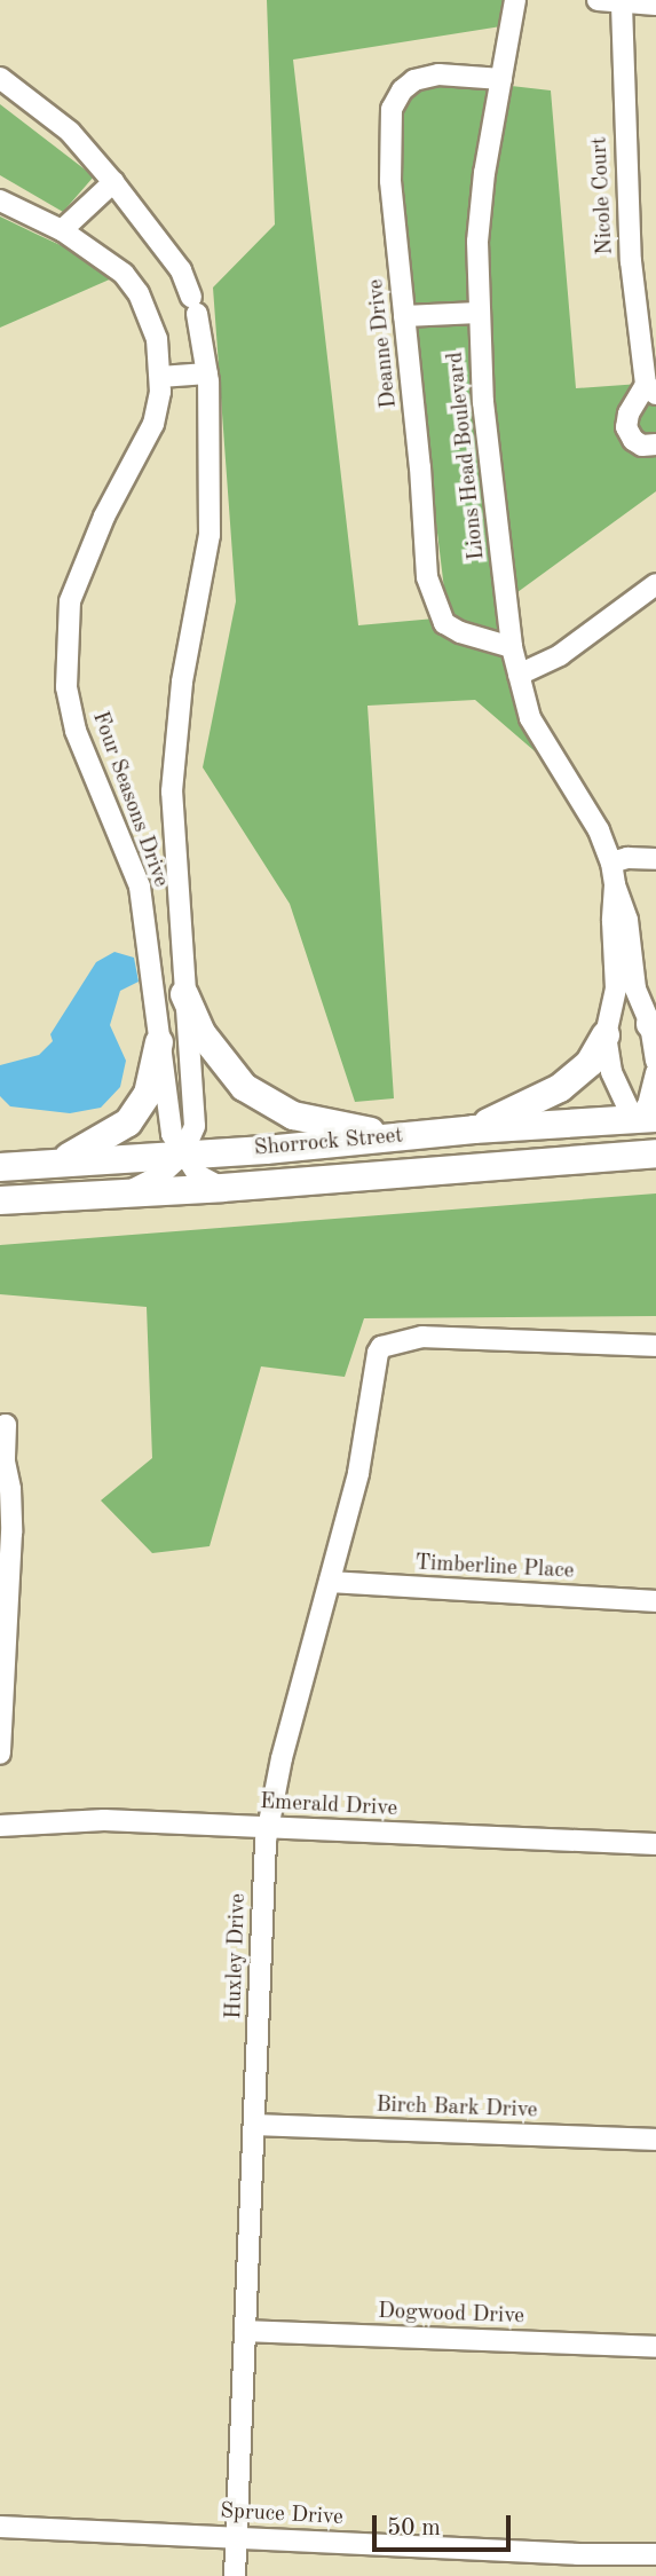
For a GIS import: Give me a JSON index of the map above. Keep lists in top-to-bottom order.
{
  "streets": {
    "main road": ["Shorrock Street"],
    "street": [
      "Nicole Court",
      "Deanne Drive",
      "Lions Head Boulevard",
      "Four Seasons Drive",
      "Timberline Place",
      "Emerald Drive",
      "Huxley Drive",
      "Birch Bark Drive",
      "Dogwood Drive",
      "Spruce Drive"
    ]
  },
  "crossings": [
    ["Deanne Drive", "Lions Head Boulevard"],
    ["Lions Head Boulevard", "Shorrock Street"],
    ["Four Seasons Drive", "Shorrock Street"],
    ["Timberline Place", "Huxley Drive"],
    ["Emerald Drive", "Huxley Drive"],
    ["Huxley Drive", "Birch Bark Drive"],
    ["Huxley Drive", "Dogwood Drive"],
    ["Huxley Drive", "Spruce Drive"]
  ],
  "scale_bar": "50 m"
}
